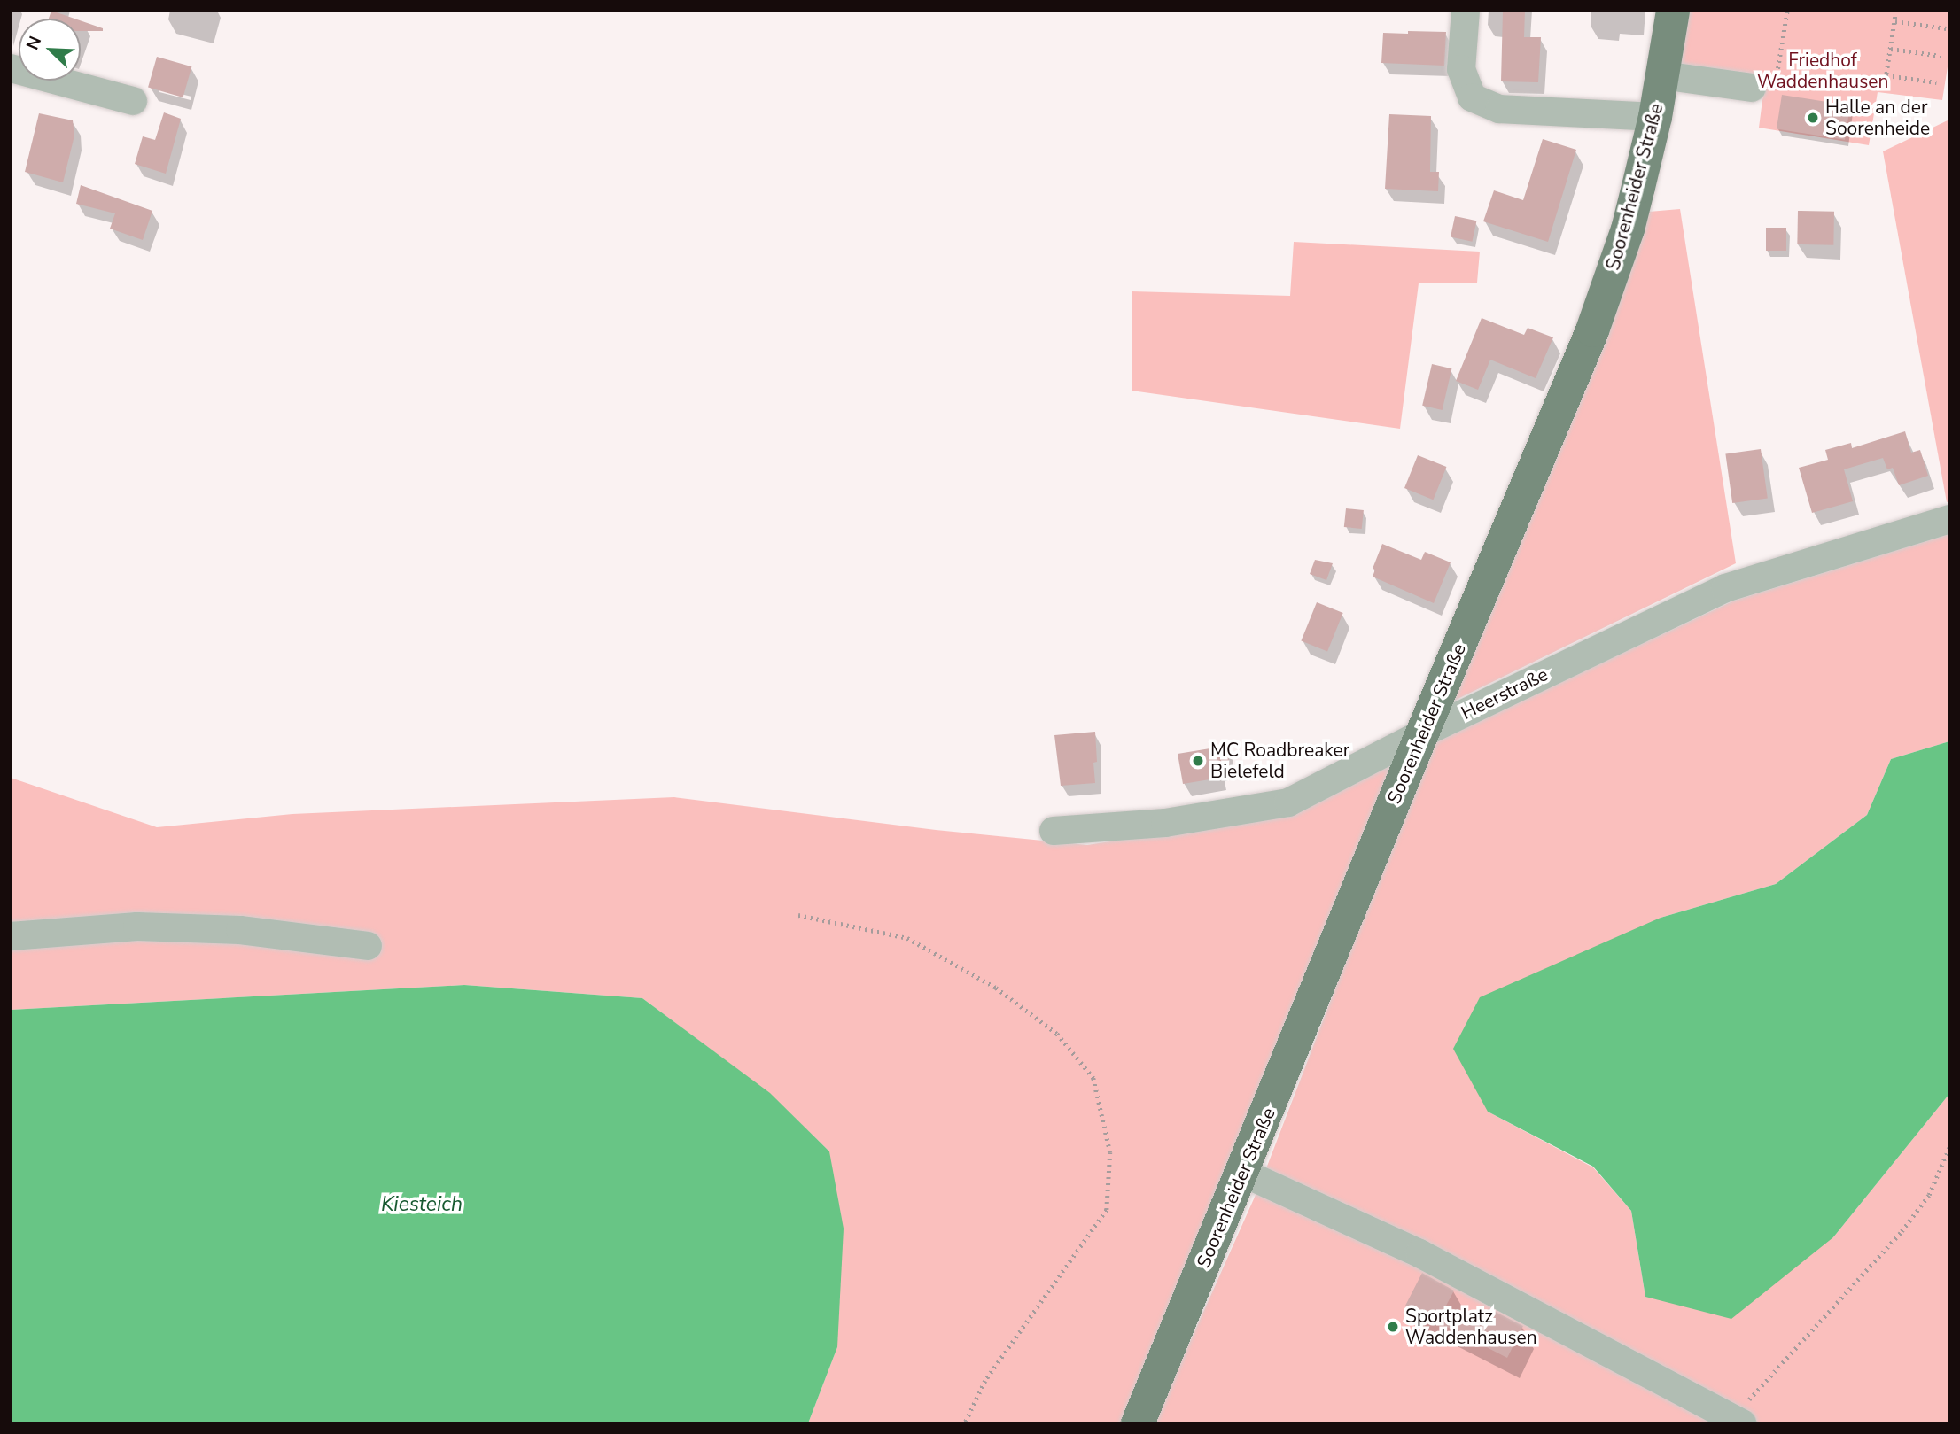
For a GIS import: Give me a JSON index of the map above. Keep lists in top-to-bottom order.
{
  "streets": {
    "main road": ["Soorenheider Straße"],
    "street": ["Heerstraße"]
  },
  "crossings": [
    ["Soorenheider Straße", "Heerstraße"]
  ],
  "water": ["Kiesteich"],
  "parks": ["Friedhof Waddenhausen"],
  "places": ["Halle an der Soorenheide", "MC Roadbreaker Bielefeld", "Sportplatz Waddenhausen"],
  "north": "top left"
}
